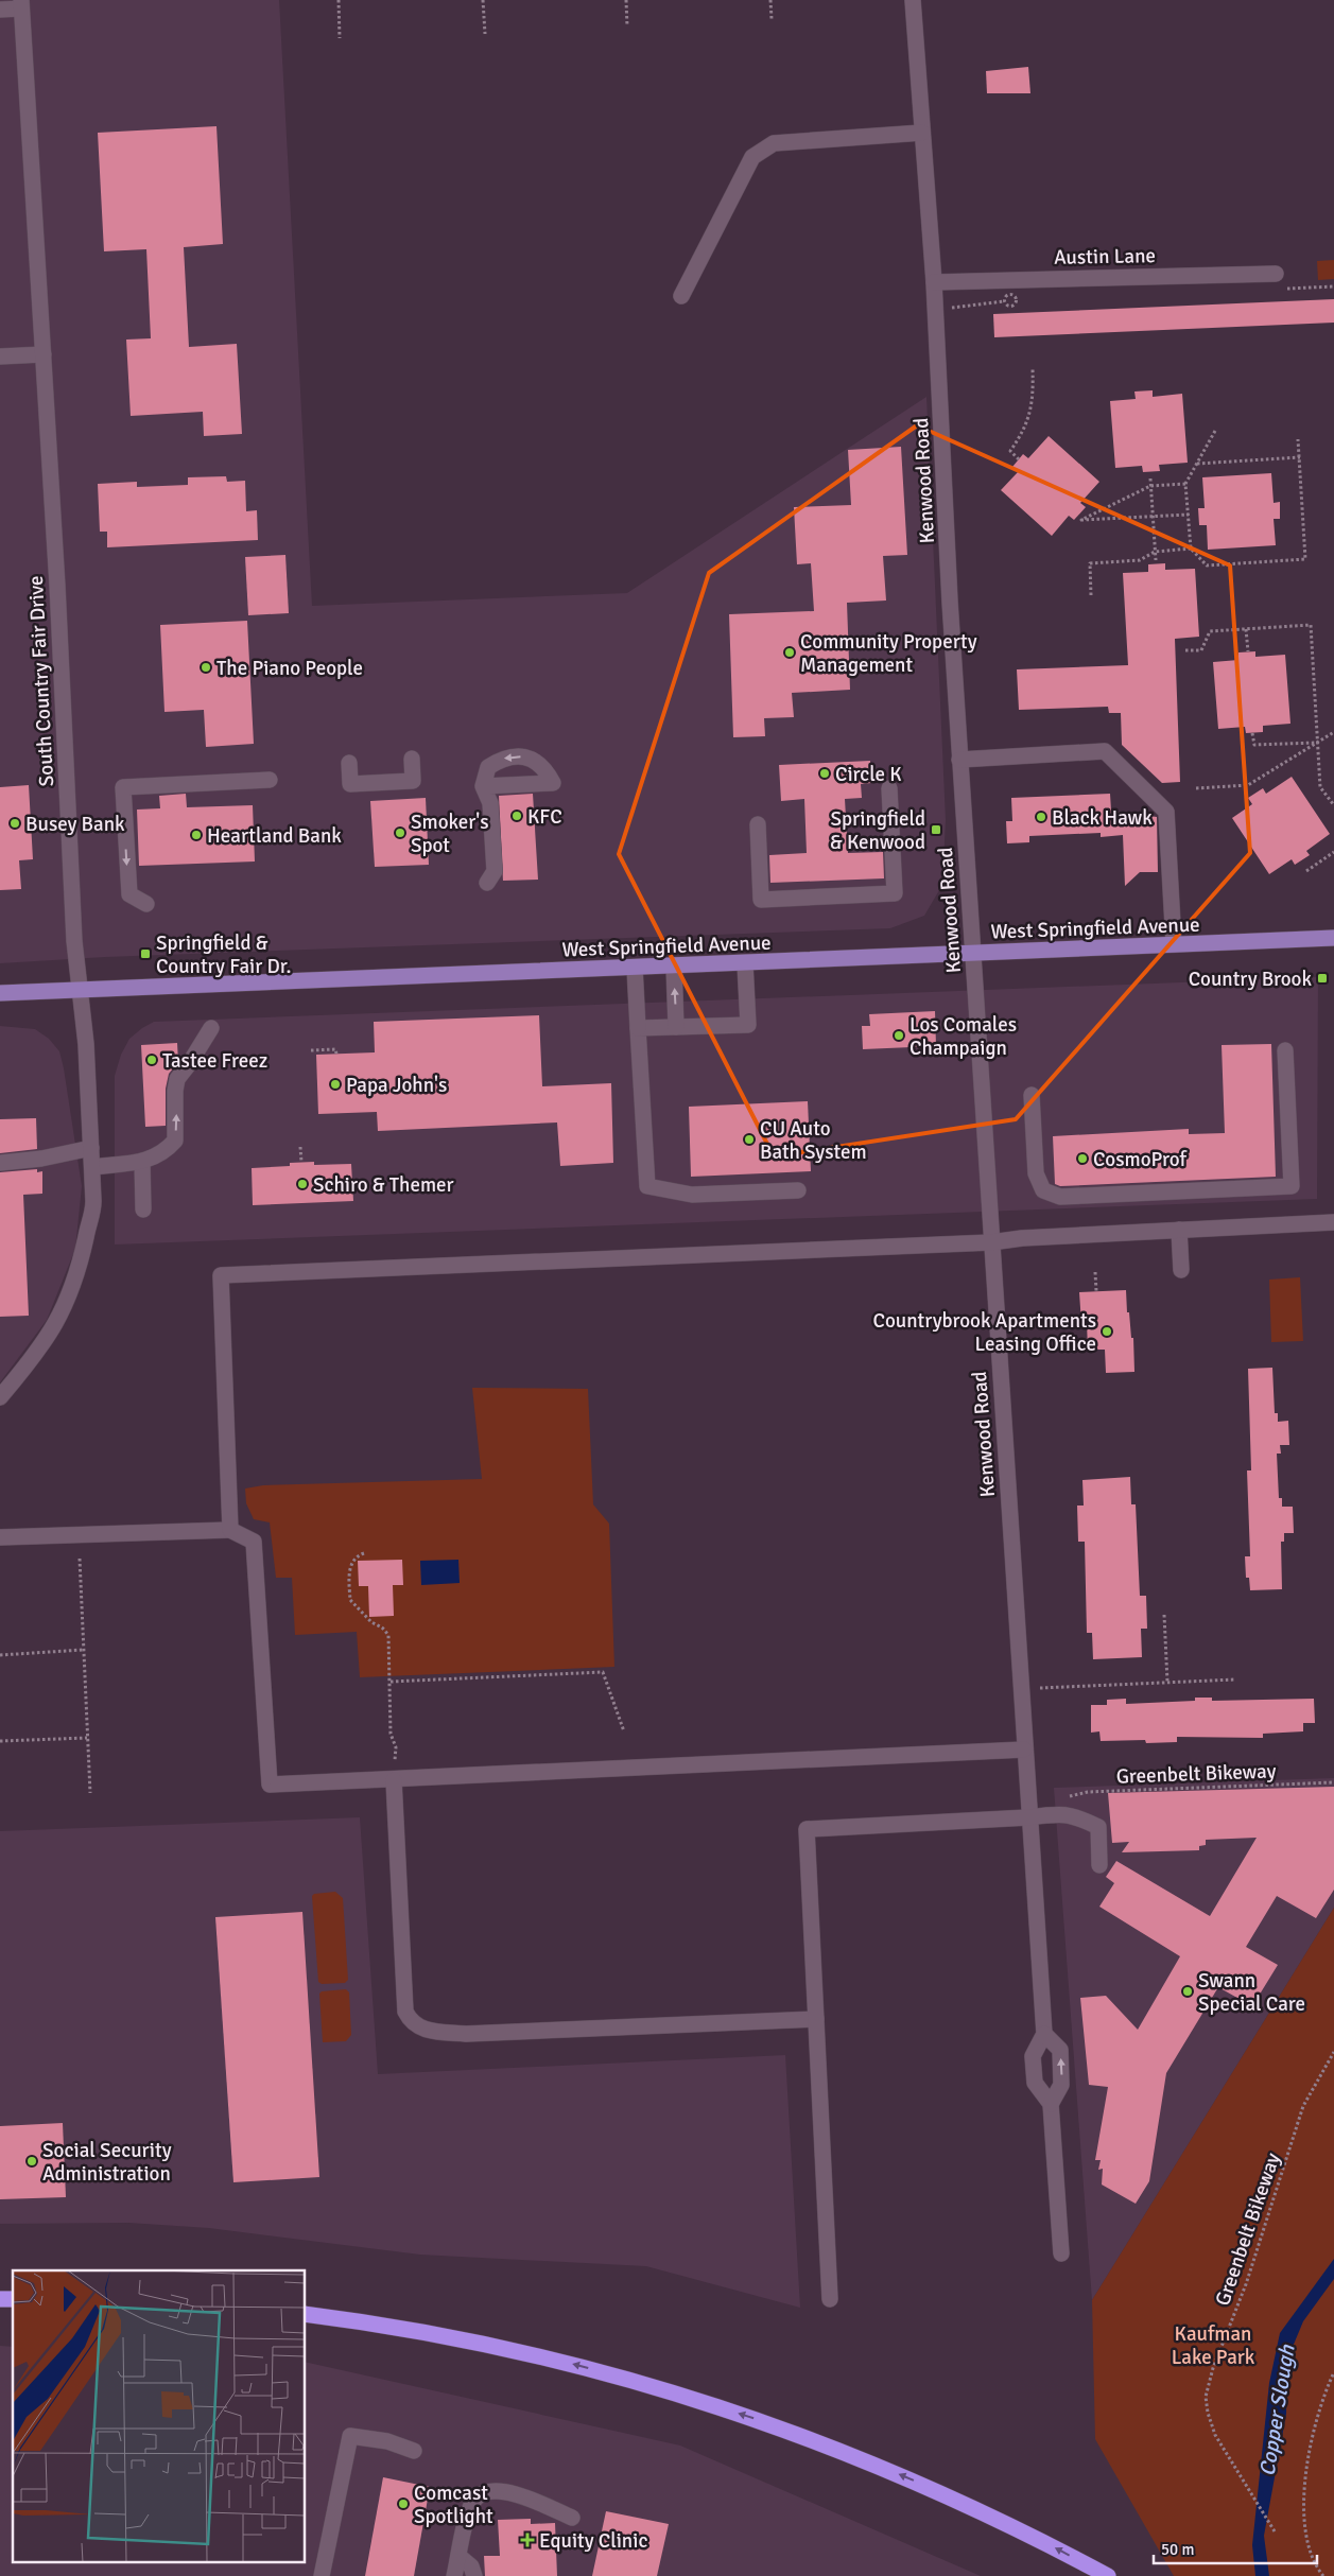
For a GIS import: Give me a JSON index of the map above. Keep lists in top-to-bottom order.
{
  "streets": {
    "main road": ["West Springfield Avenue"],
    "street": ["Austin Lane", "Kenwood Road", "South Country Fair Drive"],
    "path": ["Greenbelt Bikeway"]
  },
  "crossings": [
    ["Austin Lane", "Kenwood Road"],
    ["Kenwood Road", "West Springfield Avenue"],
    ["South Country Fair Drive", "West Springfield Avenue"]
  ],
  "water": ["Copper Slough"],
  "parks": ["Kaufman Lake Park"],
  "places": {
    "other": [
      "Community Property Management",
      "The Piano People",
      "Circle K",
      "KFC",
      "Black Hawk",
      "Busey Bank",
      "Smoker's Spot",
      "Heartland Bank",
      "Los Comales Champaign",
      "Tastee Freez",
      "Papa John's",
      "CU Auto Bath System",
      "CosmoProf",
      "Schiro & Themer",
      "Countrybrook Apartments Leasing Office",
      "Swann Special Care",
      "Social Security Administration",
      "Comcast Spotlight"
    ],
    "transit": ["Springfield & Kenwood", "Springfield & Country Fair Dr.", "Country Brook"],
    "health": ["Equity Clinic"]
  },
  "scale_bar": "50 m"
}
